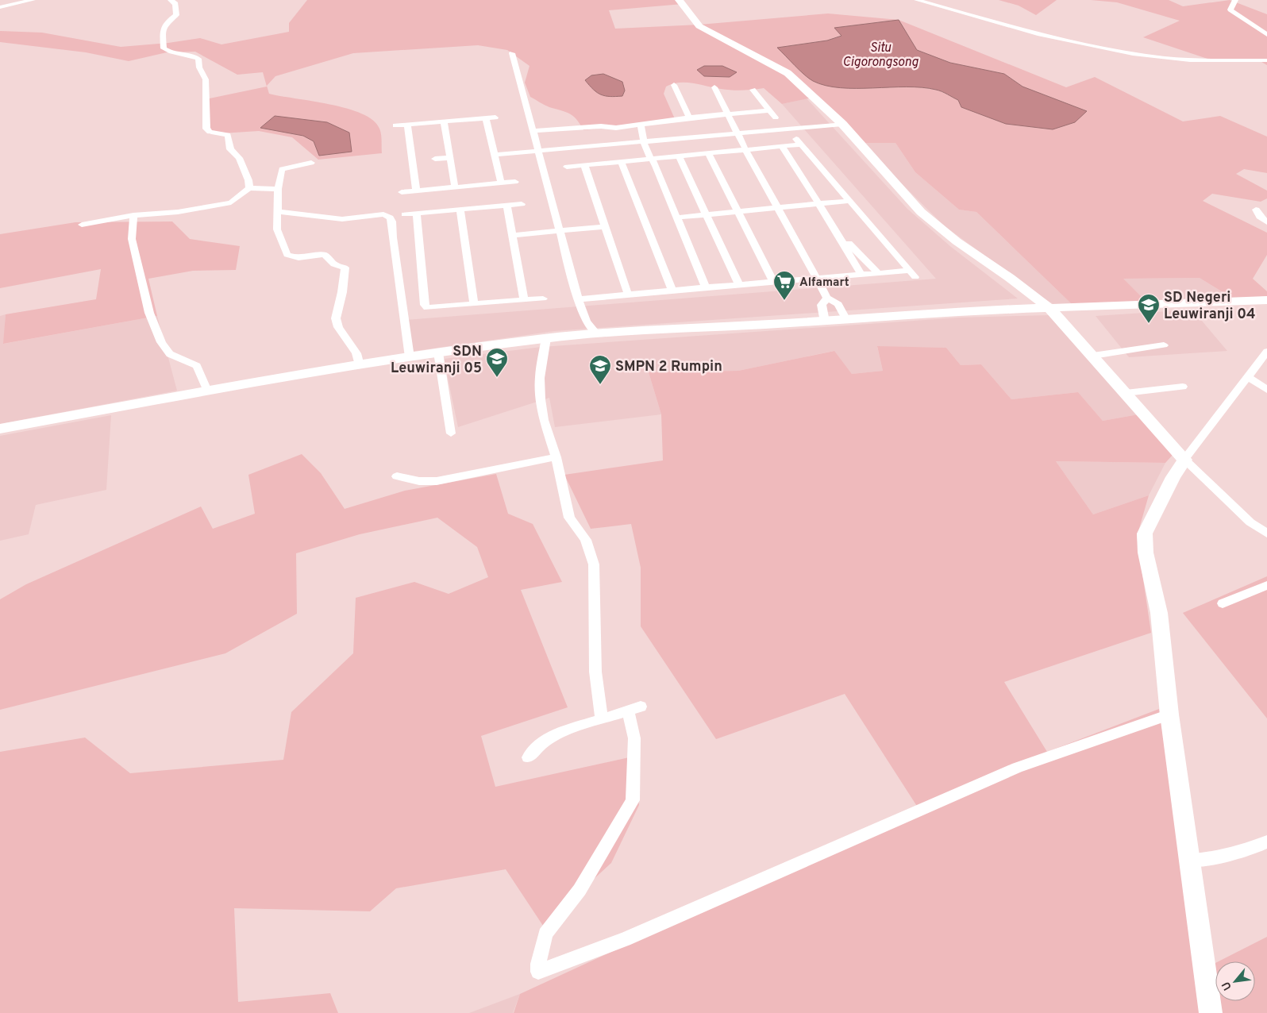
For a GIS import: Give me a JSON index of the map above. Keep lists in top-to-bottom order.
{
  "water": ["Situ Cigorongsong"],
  "places": {
    "supermarket": ["Alfamart"],
    "school or university": ["SD Negeri Leuwiranji 04", "SDN Leuwiranji 05", "SMPN 2 Rumpin"]
  },
  "north": "bottom left"
}
